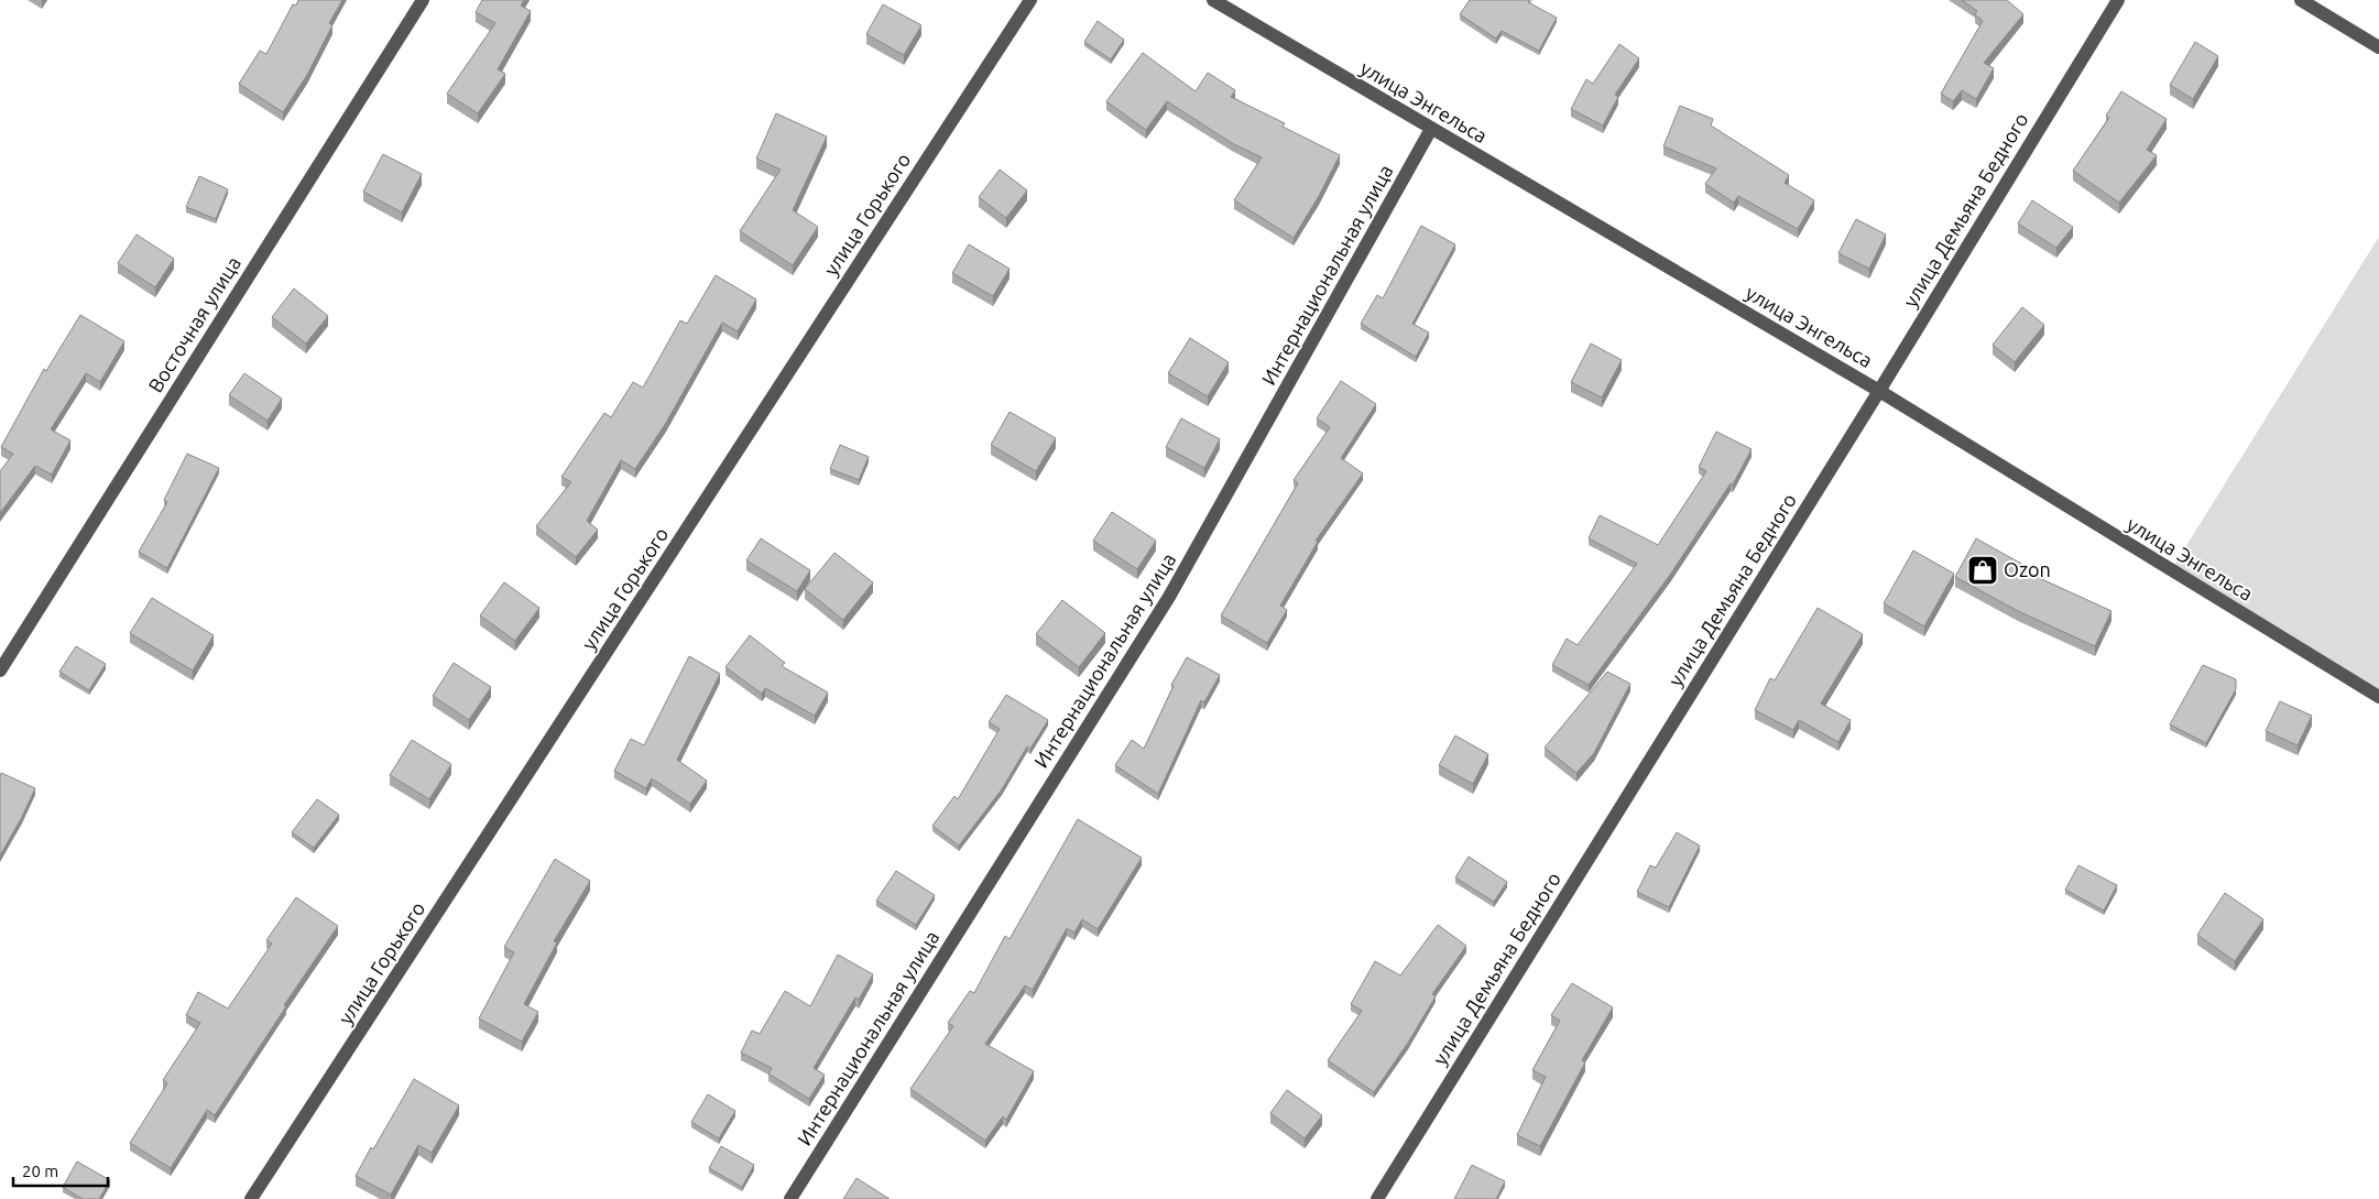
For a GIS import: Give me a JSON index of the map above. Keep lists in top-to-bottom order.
{
  "streets": {
    "street": [
      "улица Энгельса",
      "улица Демьяна Бедного",
      "улица Горького",
      "Интернациональная улица",
      "Восточная улица"
    ]
  },
  "crossings": [
    ["улица Энгельса", "улица Демьяна Бедного"],
    ["улица Энгельса", "Интернациональная улица"]
  ],
  "places": {
    "shop": ["Ozon"]
  },
  "scale_bar": "20 m"
}
